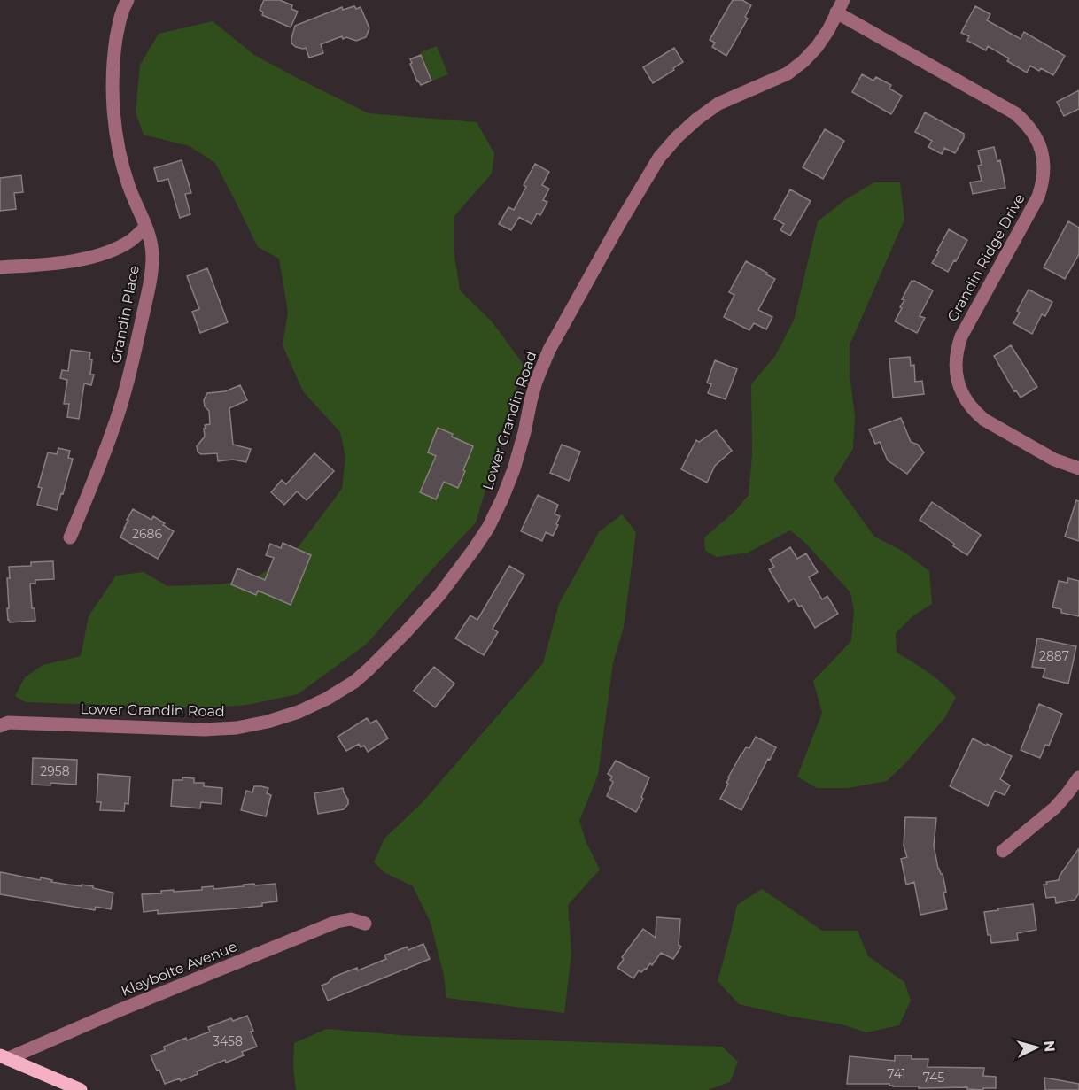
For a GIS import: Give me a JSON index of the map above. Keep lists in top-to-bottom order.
{
  "streets": {
    "street": [
      "Grandin Ridge Drive",
      "Grandin Place",
      "Lower Grandin Road",
      "Kleybolte Avenue"
    ]
  },
  "crossings": [
    ["Grandin Ridge Drive", "Lower Grandin Road"]
  ],
  "house_numbers": [
    "2686",
    "2887",
    "2958",
    "3458",
    "741",
    "745"
  ],
  "north": "right"
}
